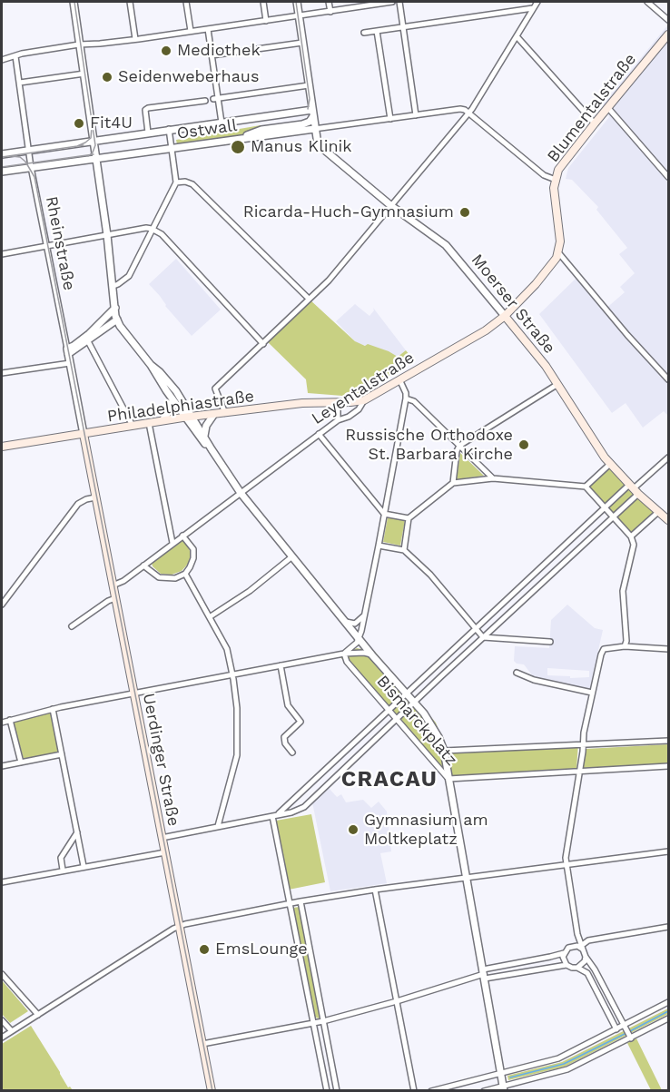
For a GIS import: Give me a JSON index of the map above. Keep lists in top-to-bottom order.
{
  "streets": {
    "main road": [
      "Blumentalstraße",
      "Moerser Straße",
      "Leyentalstraße",
      "Philadelphiastraße",
      "Uerdinger Straße"
    ],
    "street": ["Ostwall", "Rheinstraße", "Bismarckplatz"]
  },
  "crossings": [
    ["Ostwall", "Rheinstraße"],
    ["Ostwall", "Moerser Straße"],
    ["Rheinstraße", "Philadelphiastraße"],
    ["Rheinstraße", "Uerdinger Straße"],
    ["Moerser Straße", "Leyentalstraße"],
    ["Leyentalstraße", "Philadelphiastraße"],
    ["Leyentalstraße", "Bismarckplatz"],
    ["Leyentalstraße", "Uerdinger Straße"],
    ["Philadelphiastraße", "Uerdinger Straße"]
  ],
  "districts": ["CRACAU"],
  "places": [
    "Mediothek",
    "Seidenweberhaus",
    "Fit4U",
    "Manus Klinik",
    "Ricarda-Huch-Gymnasium",
    "Russische Orthodoxe St. Barbara Kirche",
    "Gymnasium am Moltkeplatz",
    "EmsLounge"
  ]
}
